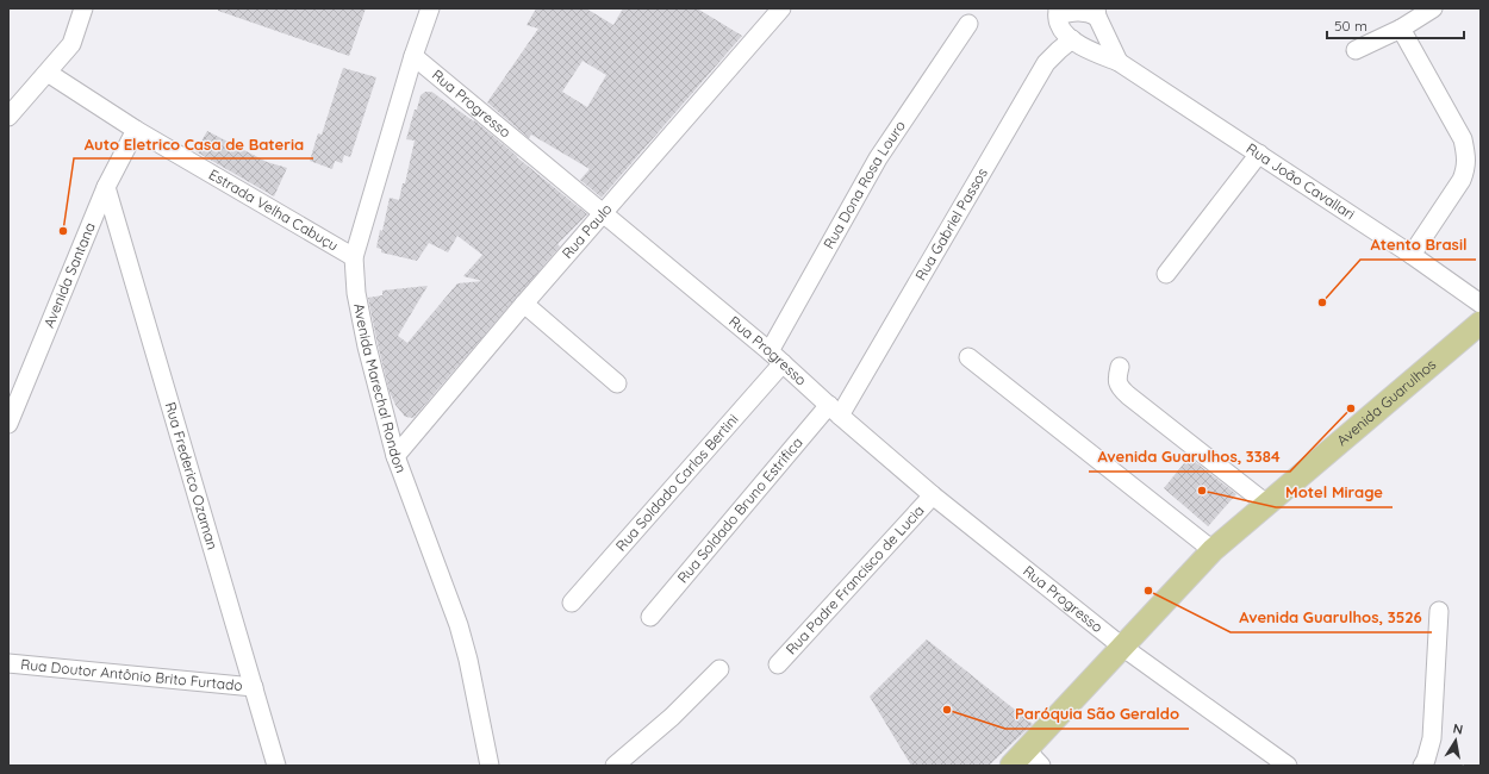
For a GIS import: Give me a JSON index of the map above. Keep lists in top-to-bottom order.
{
  "streets": {
    "main road": ["Avenida Guarulhos"],
    "street": [
      "Rua Progresso",
      "Rua João Cavallari",
      "Rua Dona Rosa Louro",
      "Estrada Velha Cabuçu",
      "Rua Gabriel Passos",
      "Rua Paulo",
      "Avenida Santana",
      "Avenida Marechal Rondon",
      "Rua Frederico Ozaman",
      "Rua Soldado Carlos Bertini",
      "Rua Soldado Bruno Estrifica",
      "Rua Padre Francisco de Lucia",
      "Rua Doutor Antônio Brito Furtado"
    ]
  },
  "crossings": [
    ["Rua Progresso", "Rua Dona Rosa Louro"],
    ["Rua Progresso", "Rua Gabriel Passos"],
    ["Rua Progresso", "Rua Paulo"],
    ["Rua Progresso", "Avenida Marechal Rondon"],
    ["Rua Progresso", "Avenida Guarulhos"],
    ["Rua Progresso", "Rua Soldado Carlos Bertini"],
    ["Rua Progresso", "Rua Soldado Bruno Estrifica"],
    ["Rua Progresso", "Rua Padre Francisco de Lucia"],
    ["Rua João Cavallari", "Rua Gabriel Passos"],
    ["Estrada Velha Cabuçu", "Avenida Santana"],
    ["Estrada Velha Cabuçu", "Avenida Marechal Rondon"],
    ["Rua Gabriel Passos", "Rua Soldado Bruno Estrifica"],
    ["Rua Paulo", "Avenida Marechal Rondon"],
    ["Avenida Santana", "Rua Frederico Ozaman"],
    ["Rua Frederico Ozaman", "Rua Doutor Antônio Brito Furtado"]
  ],
  "places": [
    "Auto Eletrico Casa de Bateria",
    "Atento Brasil",
    "Avenida Guarulhos, 3384",
    "Motel Mirage",
    "Avenida Guarulhos, 3526",
    "Paróquia São Geraldo"
  ],
  "scale_bar": "50 m",
  "north": "top"
}
